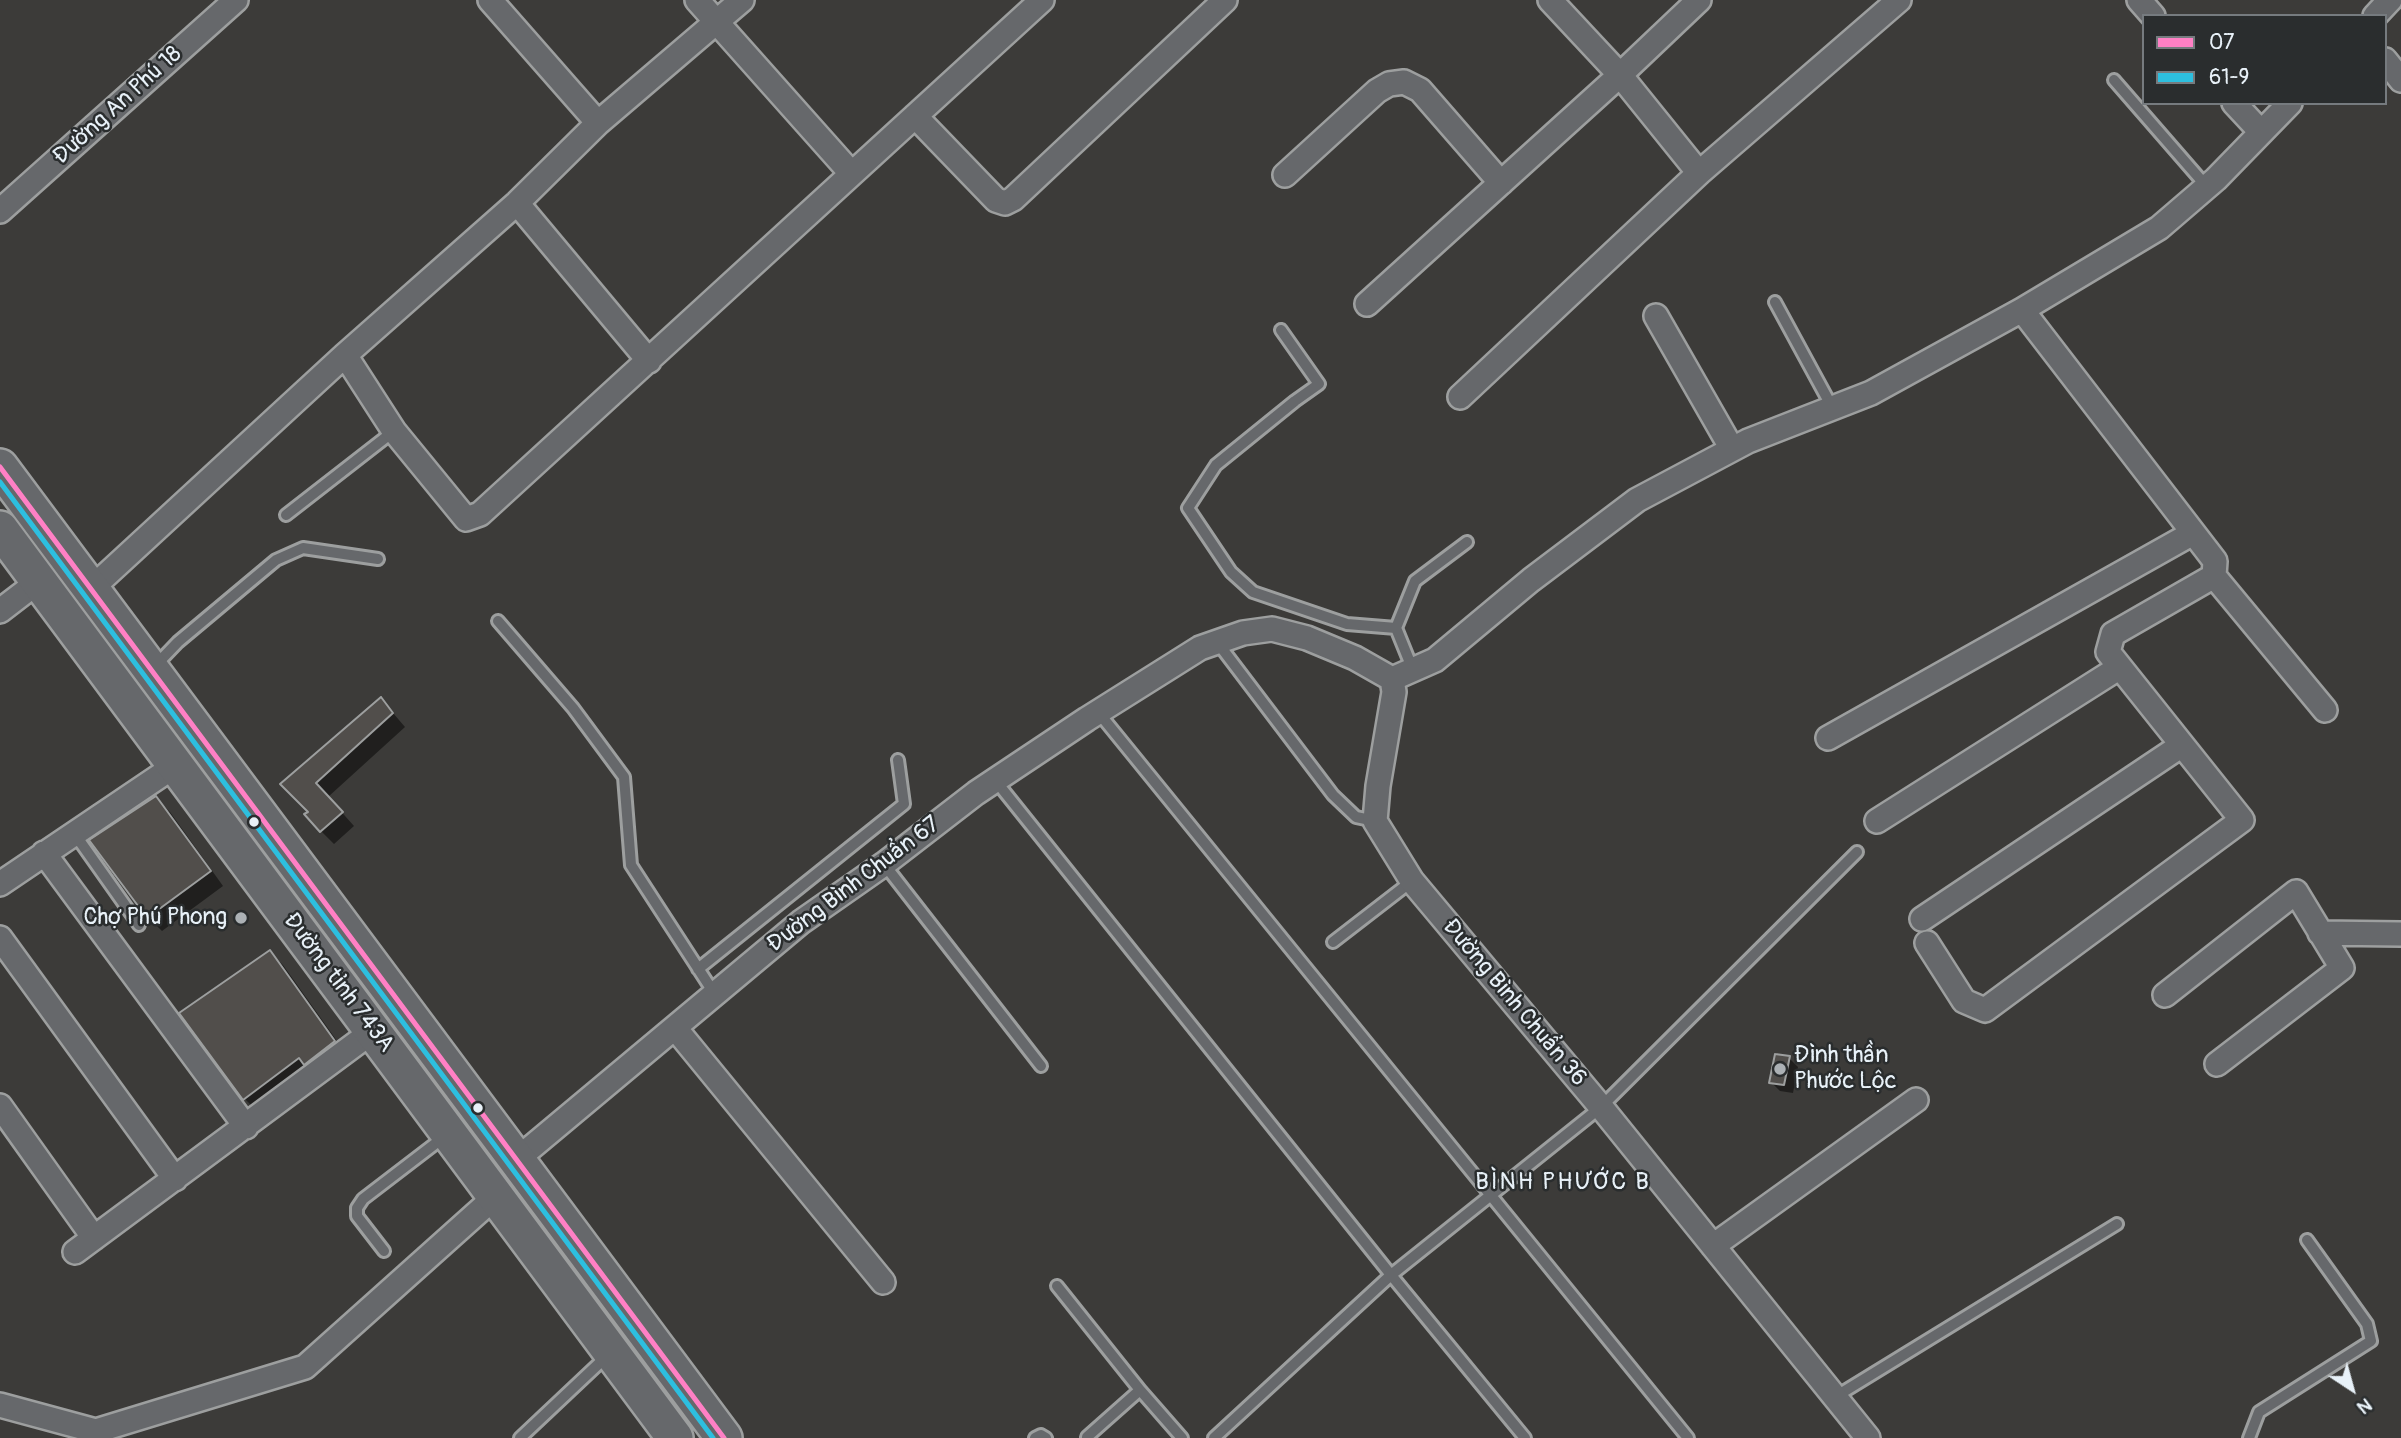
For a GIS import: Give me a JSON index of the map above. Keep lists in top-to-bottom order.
{
  "streets": {
    "main road": ["Đường tỉnh 743A"],
    "street": ["Đường An Phú 18", "Đường Bình Chuẩn 67", "Đường Bình Chuẩn 36"]
  },
  "crossings": [
    ["Đường Bình Chuẩn 67", "Đường tỉnh 743A"]
  ],
  "districts": ["BÌNH PHƯỚC B"],
  "places": ["Chợ Phú Phong", "Đình thần Phước Lộc"],
  "lines": ["transit line 07", "transit line 61-9"],
  "legend": ["07", "61-9"],
  "north": "bottom right"
}
